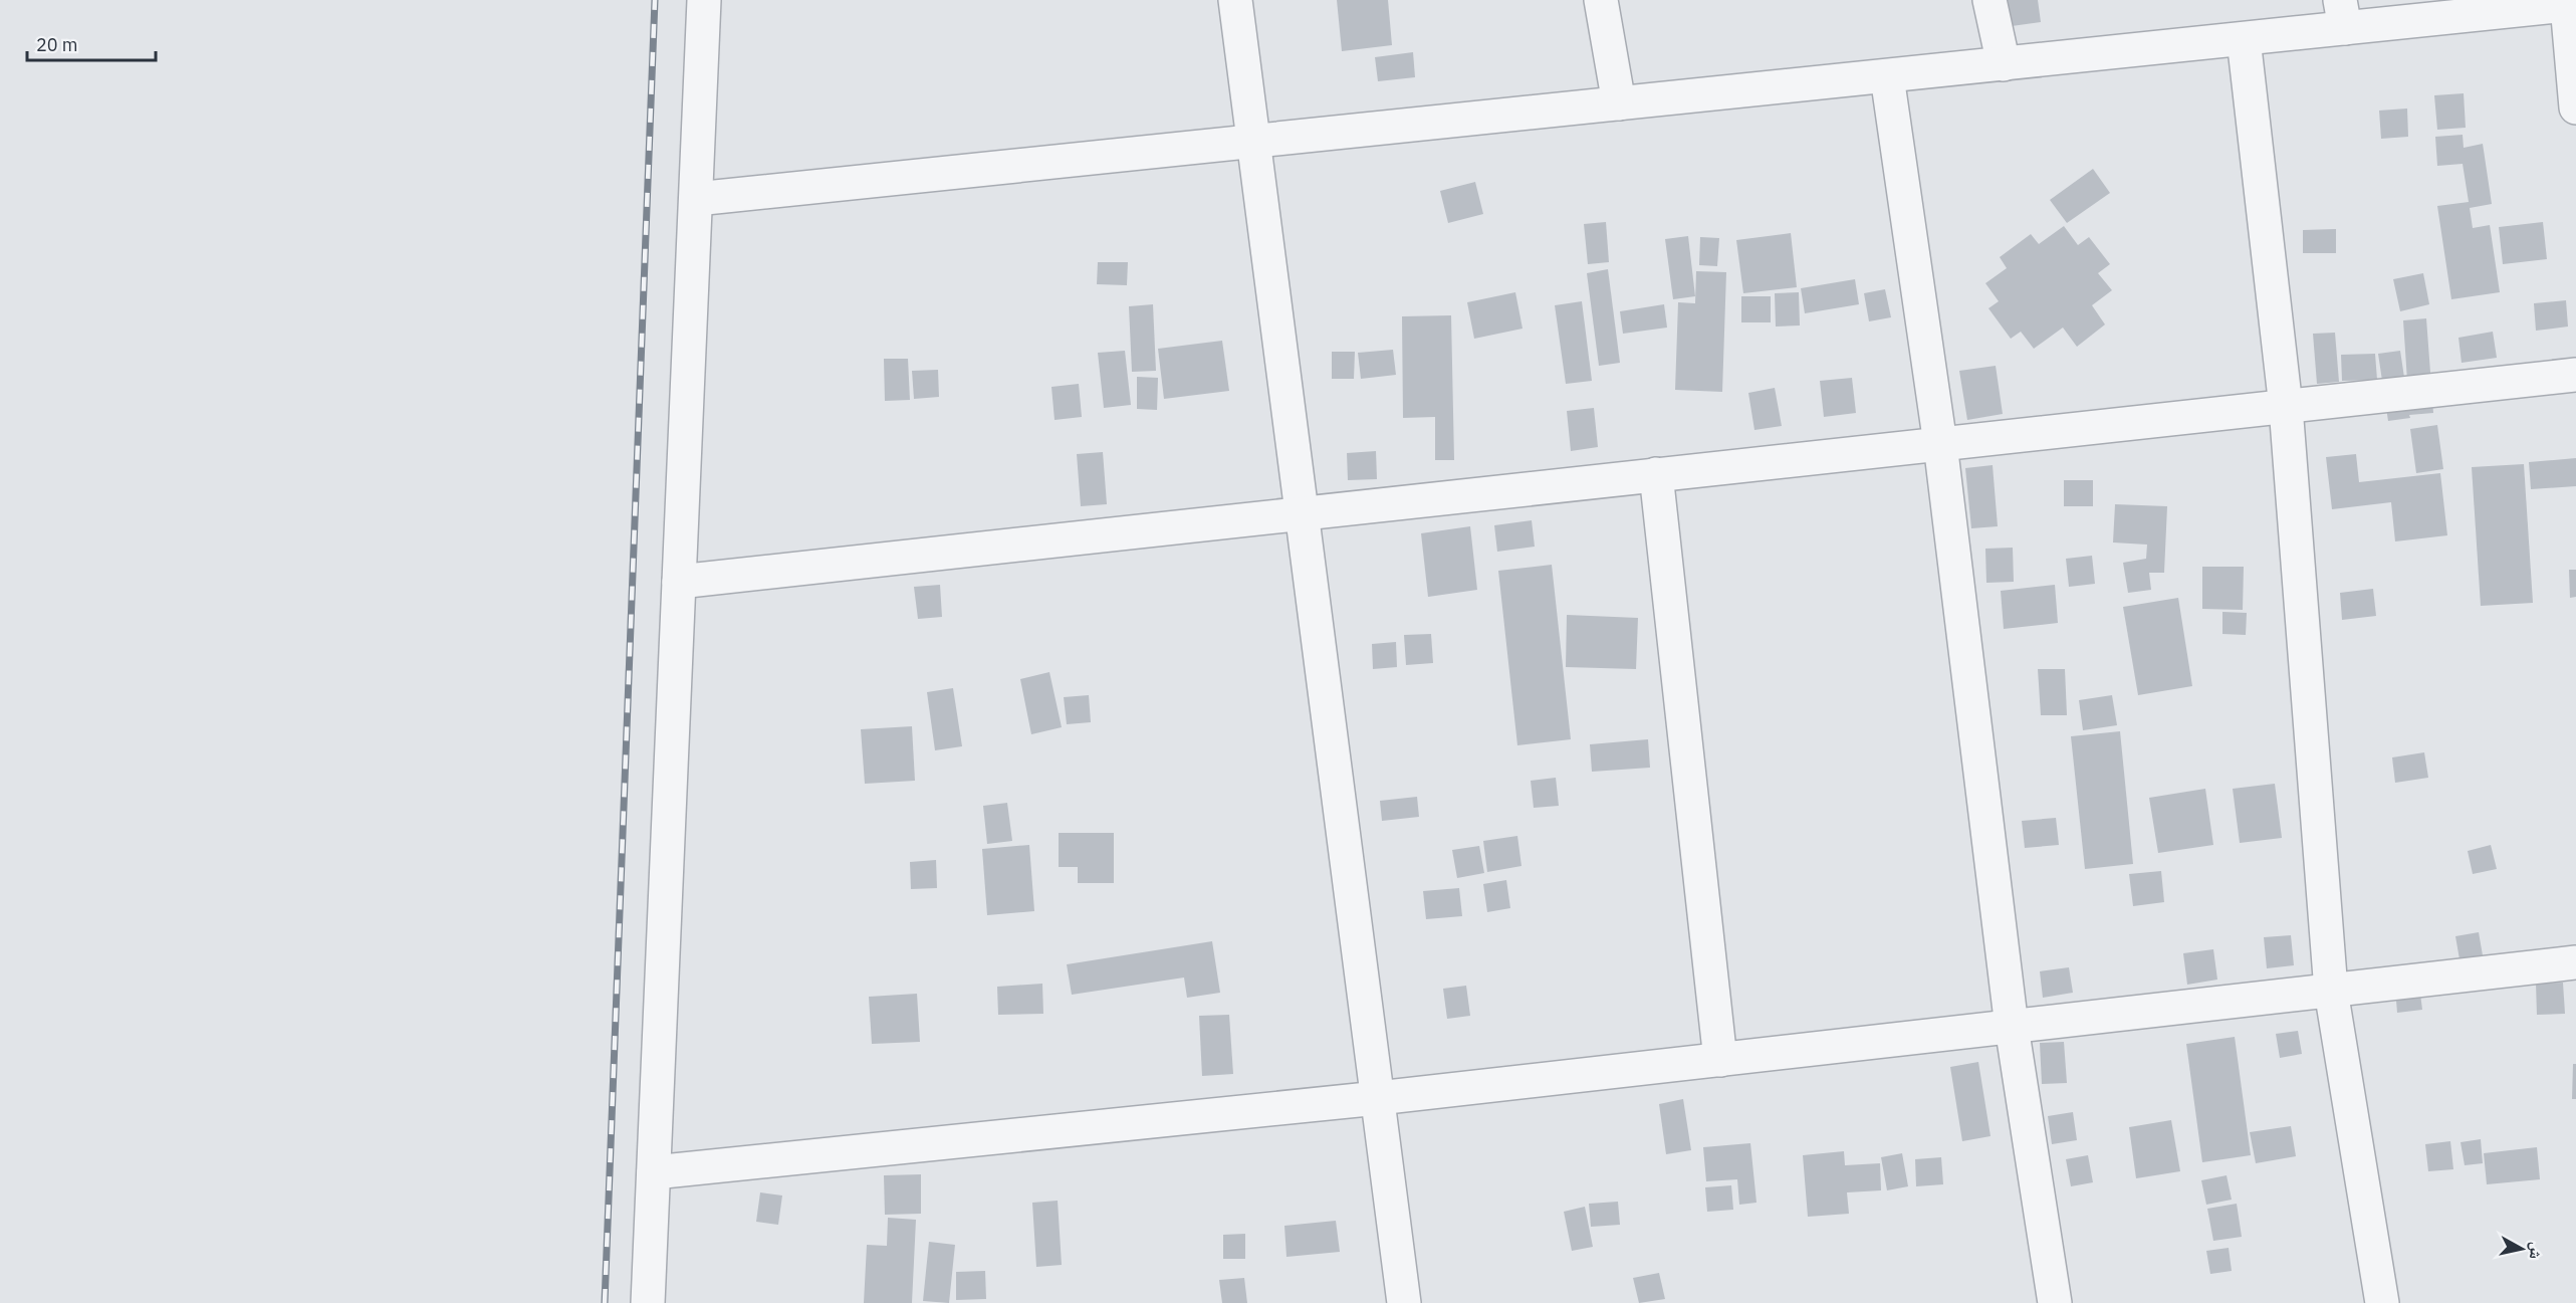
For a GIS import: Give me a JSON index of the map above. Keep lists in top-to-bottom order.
{
  "scale_bar": "20 m",
  "north": "right"
}
